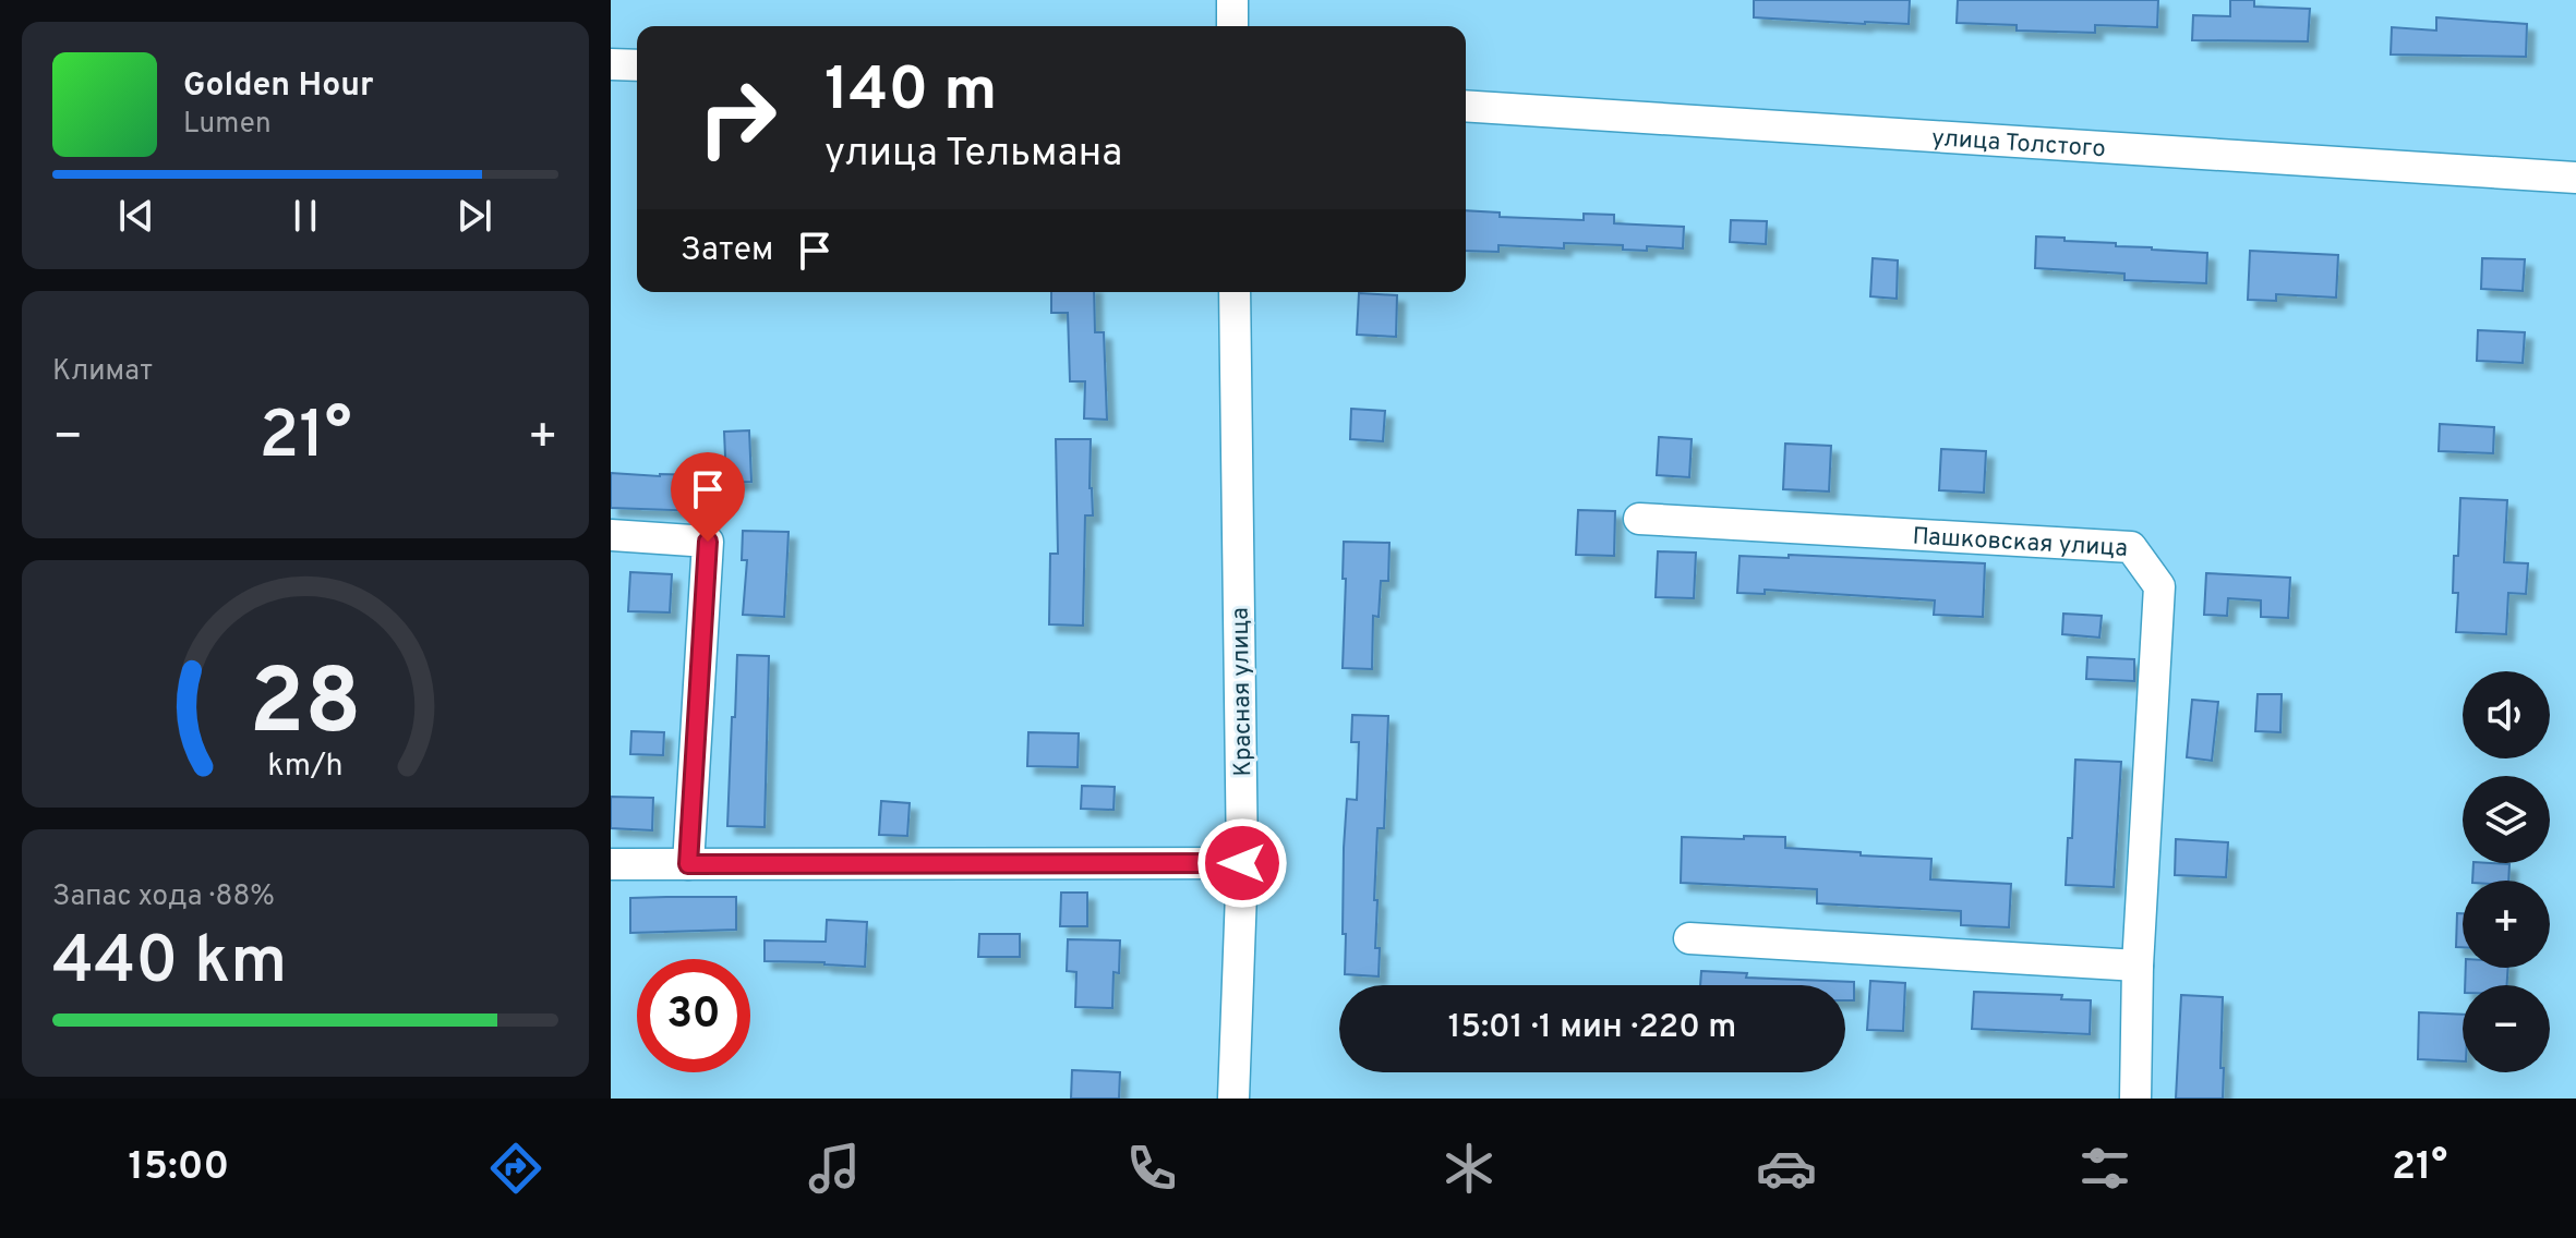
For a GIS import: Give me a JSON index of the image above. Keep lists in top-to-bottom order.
{
  "streets": {
    "street": ["улица Толстого", "Пашковская улица", "Красная улица"]
  },
  "page": {
    "turn": ["140 m", "улица Тельмана"],
    "song": ["Golden Hour", "Lumen"],
    "then": "Затем",
    "tile": [
      "Климат",
      ["Запас хода · 88%", "440 km"]
    ],
    "heat": ["−", "21°", "+"],
    "map_buttons": ["+", "−"],
    "limit": "30",
    "trip": "15:01 · 1 мин · 220 m",
    "tabs": ["15:00", "21°"],
    "gauge": ["28", "km/h"]
  }
}
